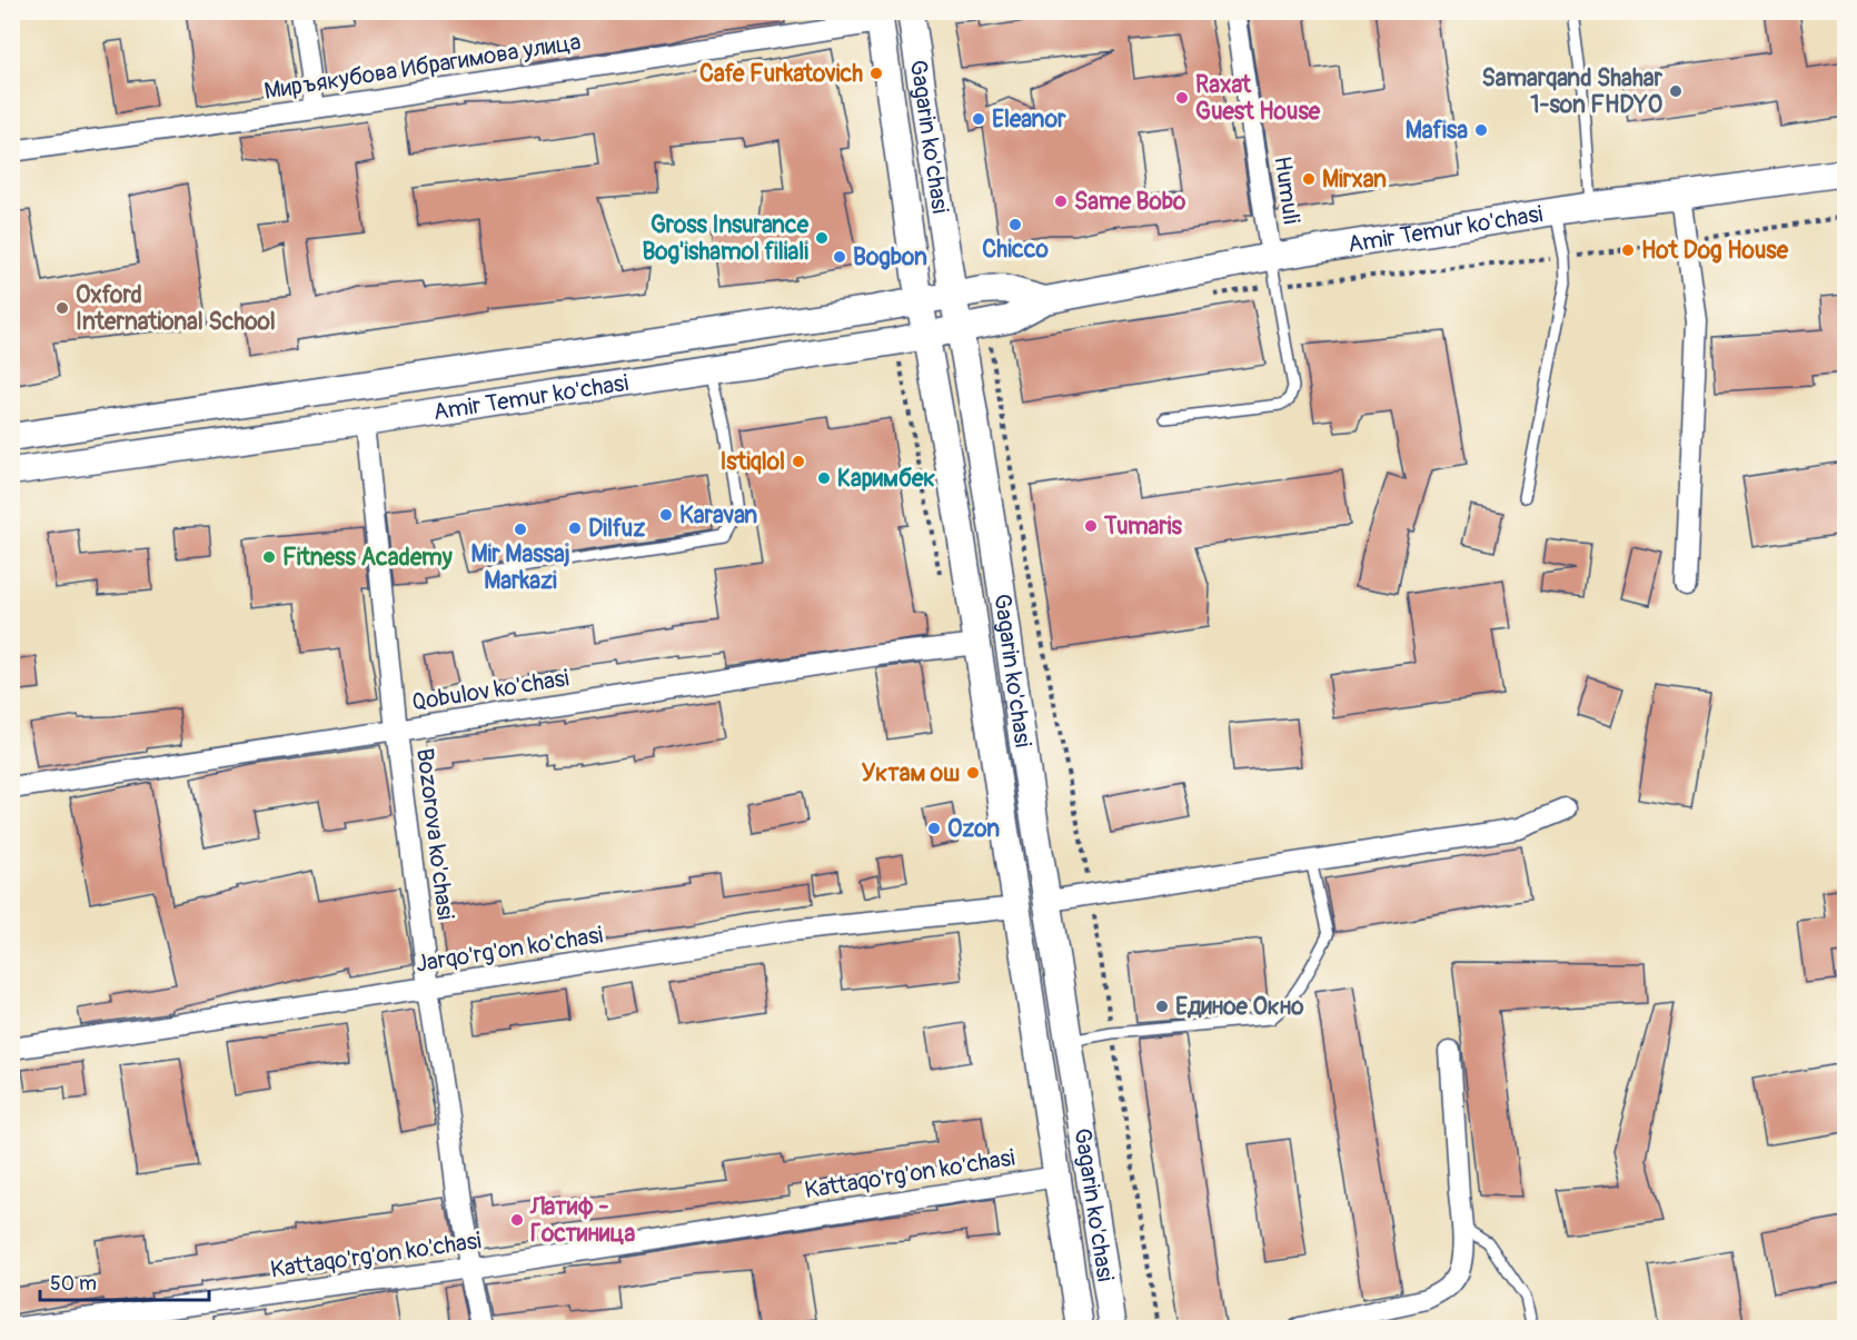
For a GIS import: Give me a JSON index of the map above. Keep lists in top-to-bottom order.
{
  "streets": {
    "main road": ["Gagarin ko'chasi", "Amir Temur ko'chasi"],
    "street": [
      "Миръякубова Ибрагимова улица",
      "Humuli",
      "Qobulov ko'chasi",
      "Bozorova ko'chasi",
      "Jarqo'rg'on ko'chasi",
      "Kattaqo'rg'on ko'chasi"
    ]
  },
  "crossings": [
    ["Миръякубова Ибрагимова улица", "Gagarin ko'chasi"],
    ["Gagarin ko'chasi", "Amir Temur ko'chasi"],
    ["Gagarin ko'chasi", "Qobulov ko'chasi"],
    ["Gagarin ko'chasi", "Jarqo'rg'on ko'chasi"],
    ["Gagarin ko'chasi", "Kattaqo'rg'on ko'chasi"],
    ["Humuli", "Amir Temur ko'chasi"],
    ["Amir Temur ko'chasi", "Bozorova ko'chasi"],
    ["Qobulov ko'chasi", "Bozorova ko'chasi"],
    ["Bozorova ko'chasi", "Jarqo'rg'on ko'chasi"],
    ["Bozorova ko'chasi", "Kattaqo'rg'on ko'chasi"]
  ],
  "places": [
    "Cafe Furkatovich",
    "Samarqand Shahar 1-son FHDYO",
    "Raxat Guest House",
    "Eleanor",
    "Mafisa",
    "Mirxan",
    "Same Bobo",
    "Chicco",
    "Gross Insurance Bog'ishamol filiali",
    "Hot Dog House",
    "Bogbon",
    "Oxford International School",
    "Istiqlol",
    "Каримбек",
    "Karavan",
    "Tumaris",
    "Dilfuz",
    "Mir Massaj Markazi",
    "Fitness Academy",
    "Уктам ош",
    "Ozon",
    "Единое Окно",
    "Латиф - Гостиница"
  ],
  "scale_bar": "50 m"
}
